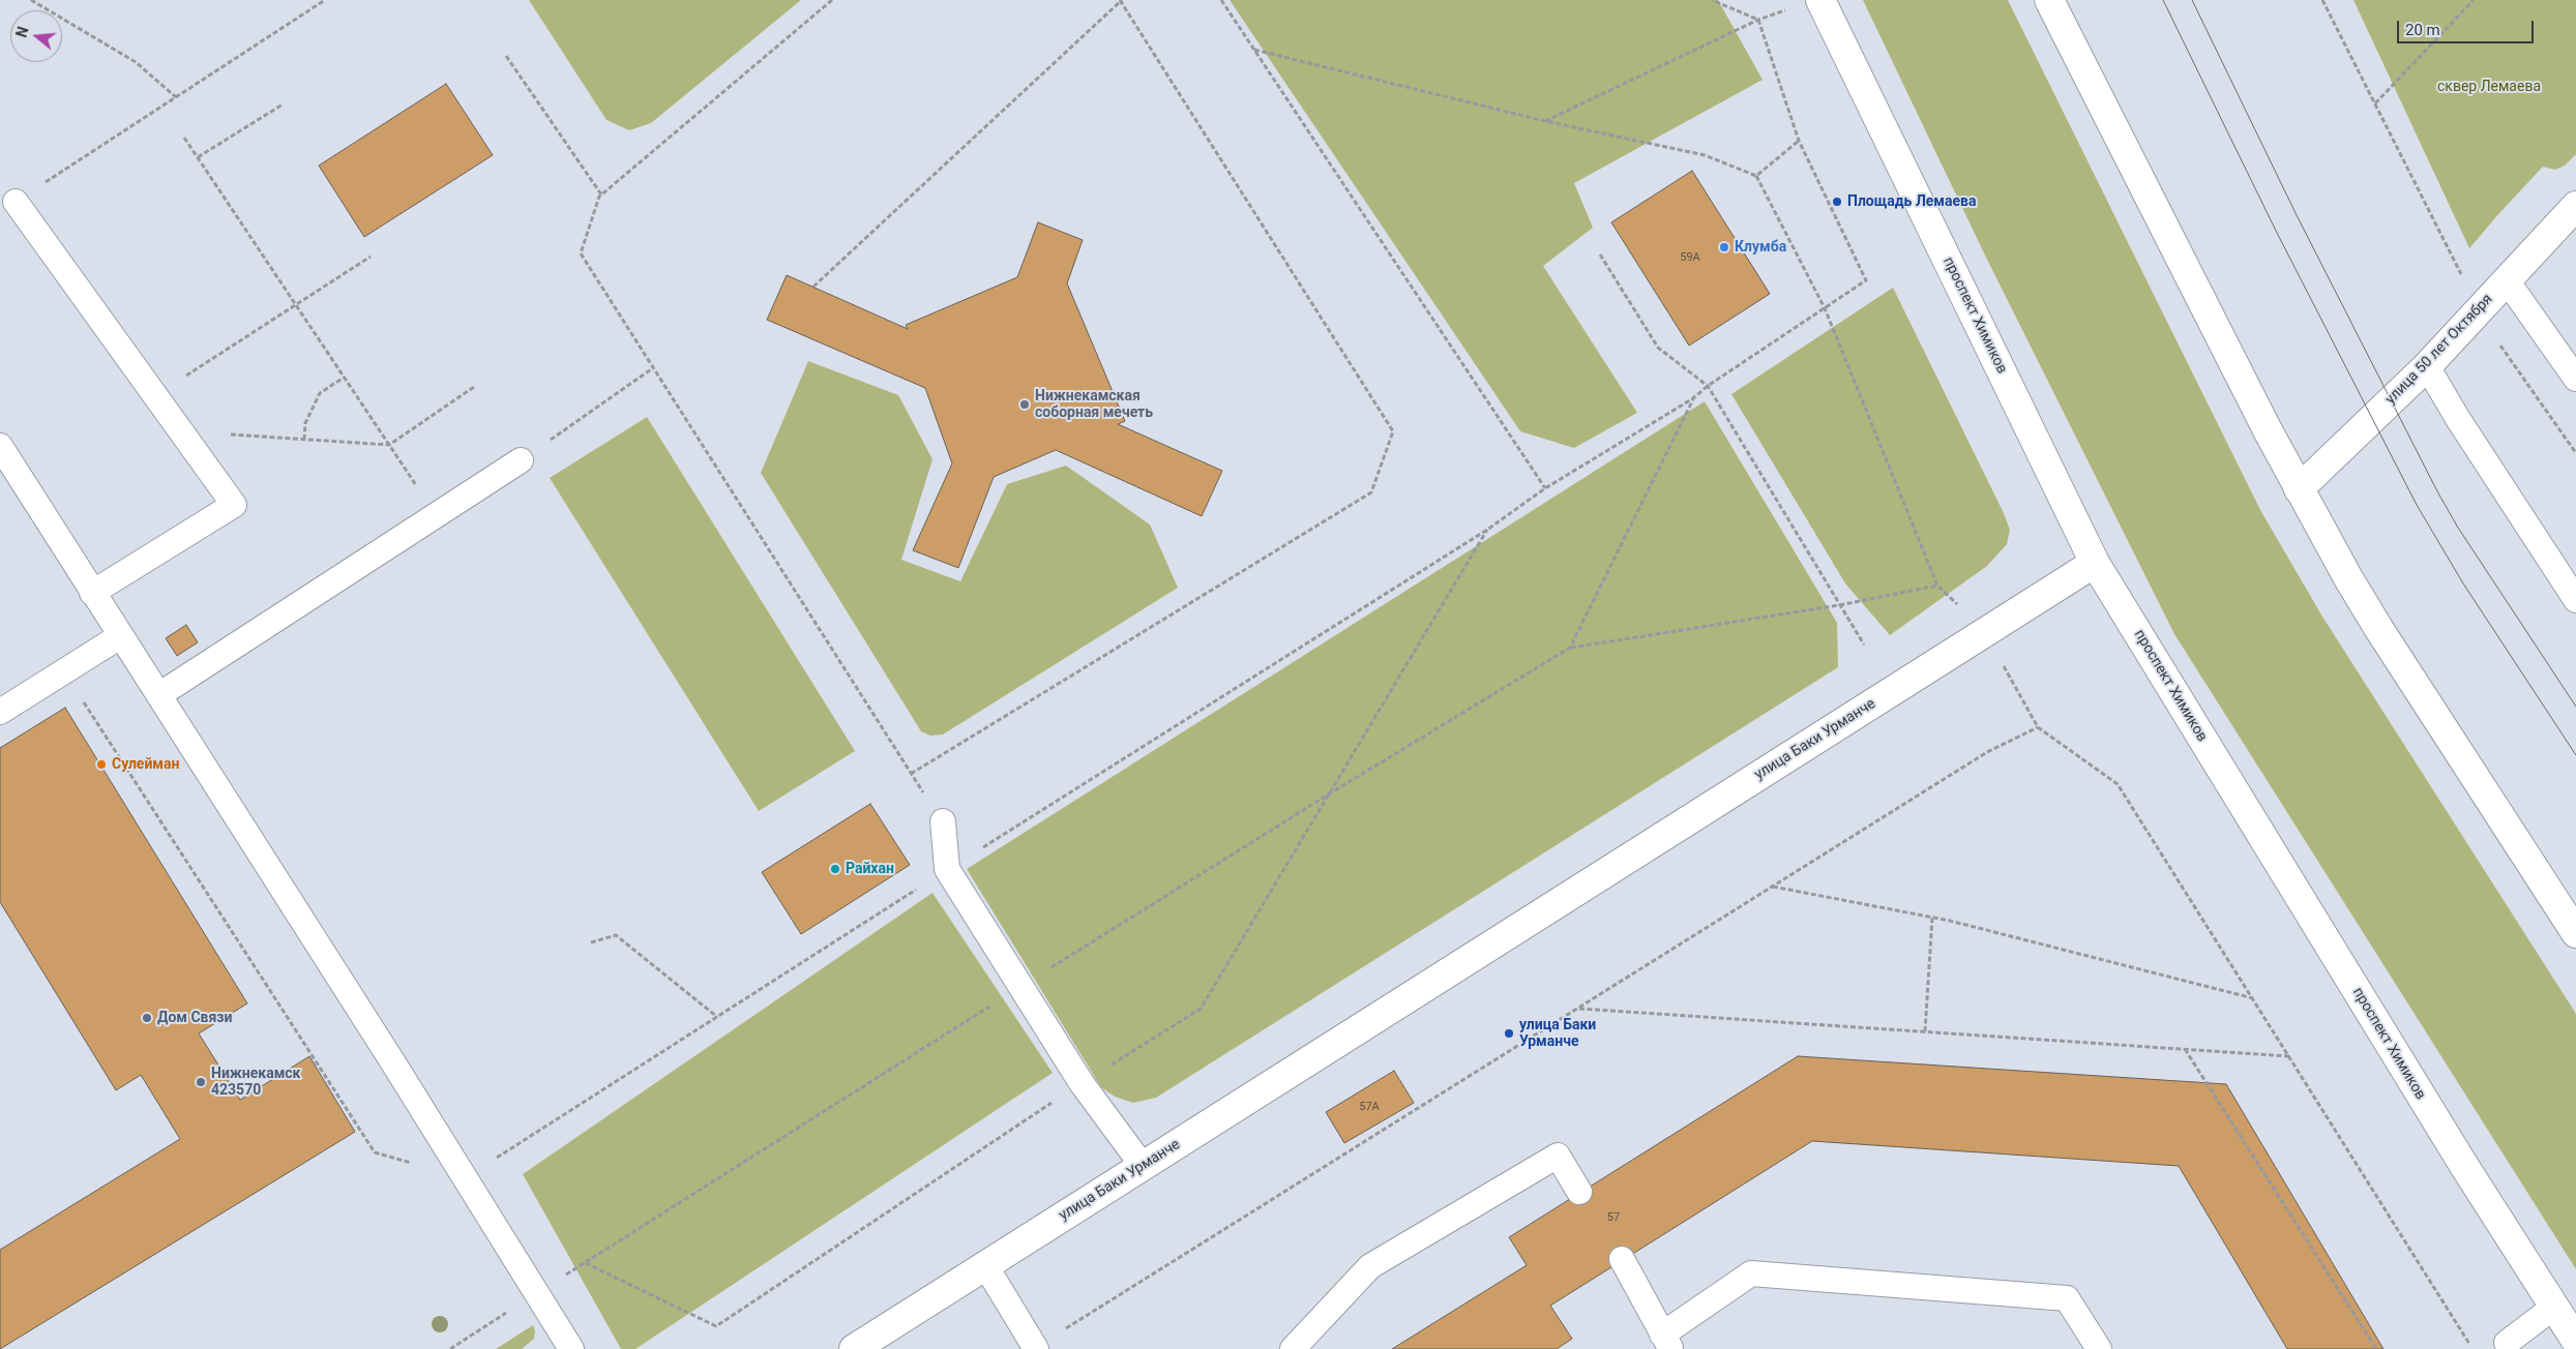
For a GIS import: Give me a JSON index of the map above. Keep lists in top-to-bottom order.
{
  "streets": {
    "main road": ["проспект Химиков", "улица 50 лет Октября", "улица Баки Урманче"]
  },
  "crossings": [
    ["проспект Химиков", "улица Баки Урманче"]
  ],
  "parks": ["сквер Лемаева"],
  "places": [
    "Площадь Лемаева",
    "Клумба",
    "Нижнекамская соборная мечеть",
    "Сулейман",
    "Райхан",
    "Дом Связи",
    "улица Баки Урманче",
    "Нижнекамск 423570"
  ],
  "house_numbers": ["59А", "57А", "57"],
  "scale_bar": "20 m",
  "north": "left"
}
